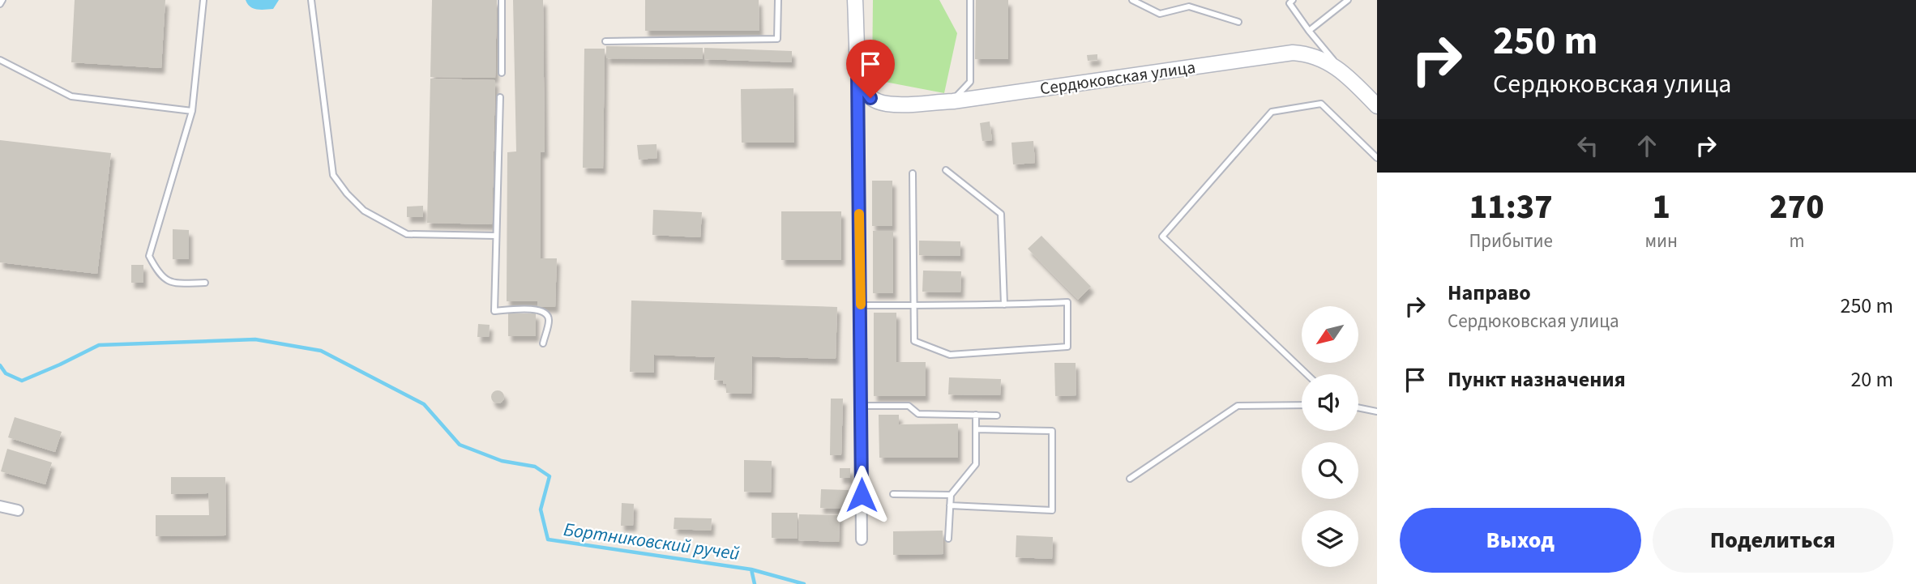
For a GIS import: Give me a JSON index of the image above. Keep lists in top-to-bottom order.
{
  "streets": {
    "street": ["Сердюковская улица"]
  },
  "water": ["Бортниковский ручей"],
  "north": "bottom left",
  "page": {
    "turn": ["250 m", "Сердюковская улица"],
    "eta": [
      "11:37",
      "Прибытие",
      "1",
      "мин",
      "270",
      "m"
    ],
    "list": [
      {
        "name": "Направо",
        "note": "Сердюковская улица",
        "value": "250 m"
      },
      {
        "name": "Пункт назначения",
        "value": "20 m"
      }
    ],
    "buttons": ["Выход", "Поделиться"]
  }
}
